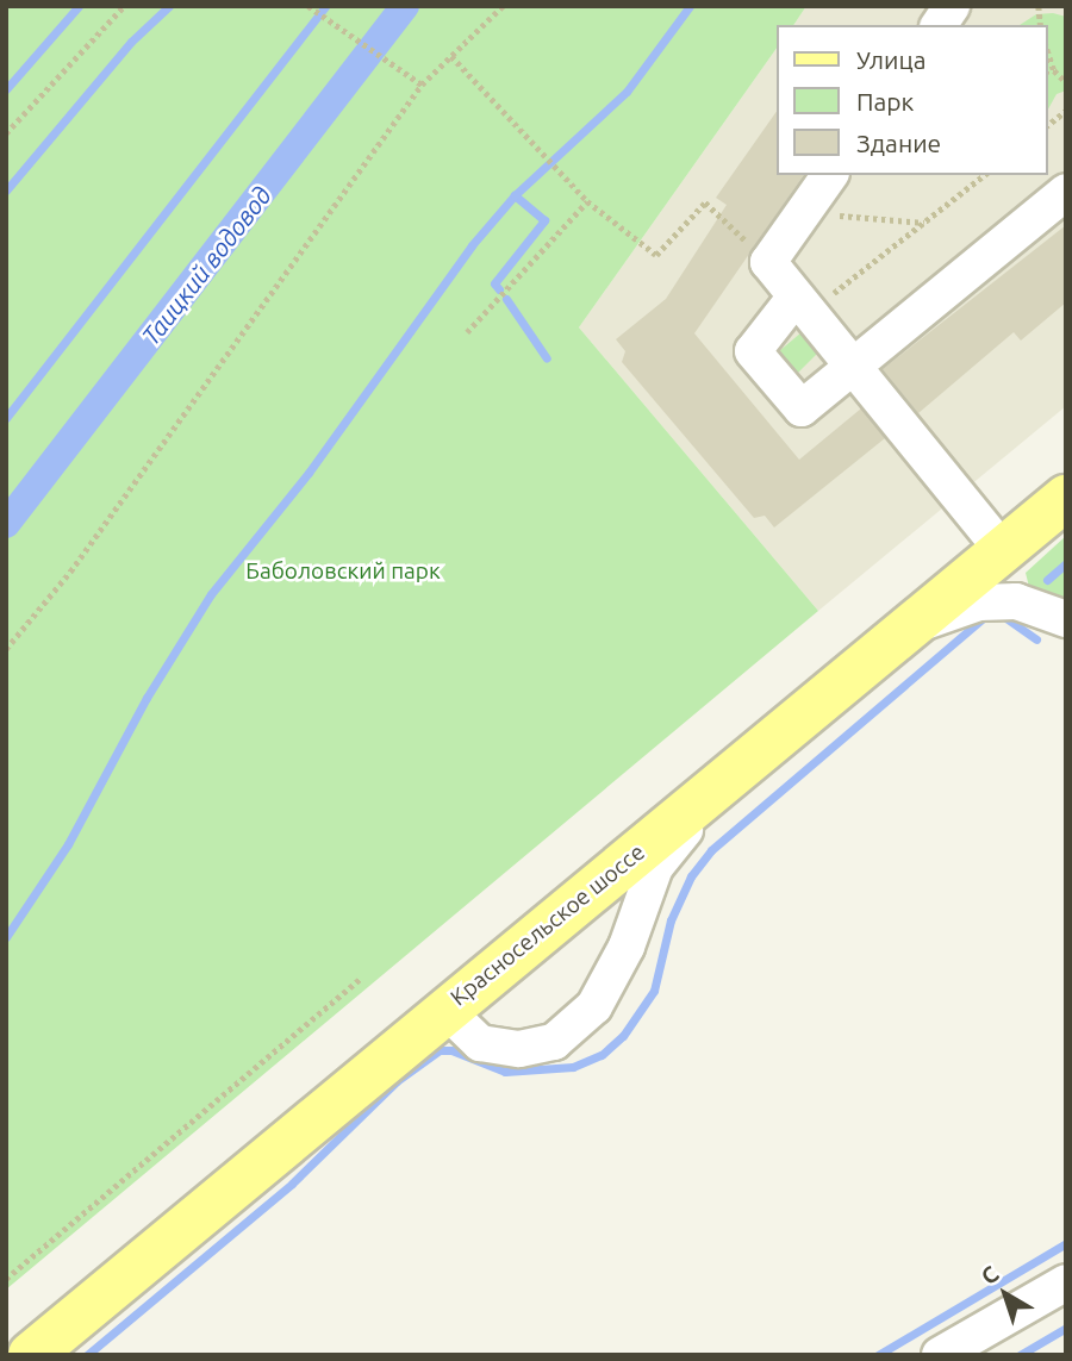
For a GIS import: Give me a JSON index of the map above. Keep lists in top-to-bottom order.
{
  "streets": {
    "main road": ["Красносельское шоссе"]
  },
  "water": ["Таицкий водовод"],
  "parks": ["Баболовский парк"],
  "legend": ["Улица", "Парк", "Здание"],
  "north": "top left"
}
